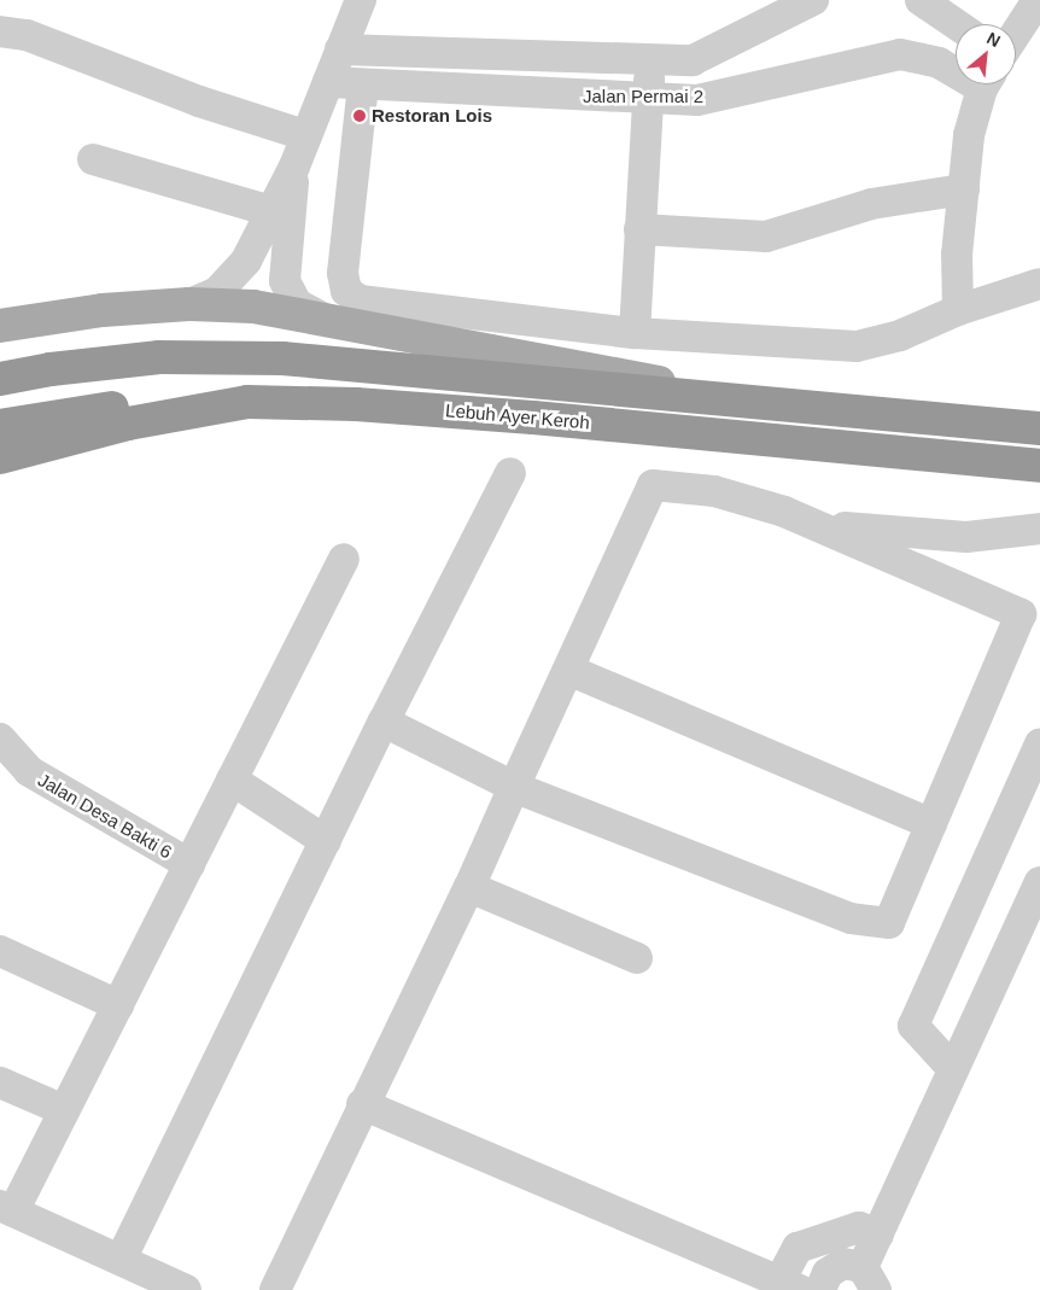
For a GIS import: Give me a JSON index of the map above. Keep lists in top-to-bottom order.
{
  "streets": {
    "highway": ["Lebuh Ayer Keroh"],
    "street": ["Jalan Permai 2", "Jalan Desa Bakti 6"]
  },
  "places": ["Restoran Lois"],
  "north": "top right"
}
